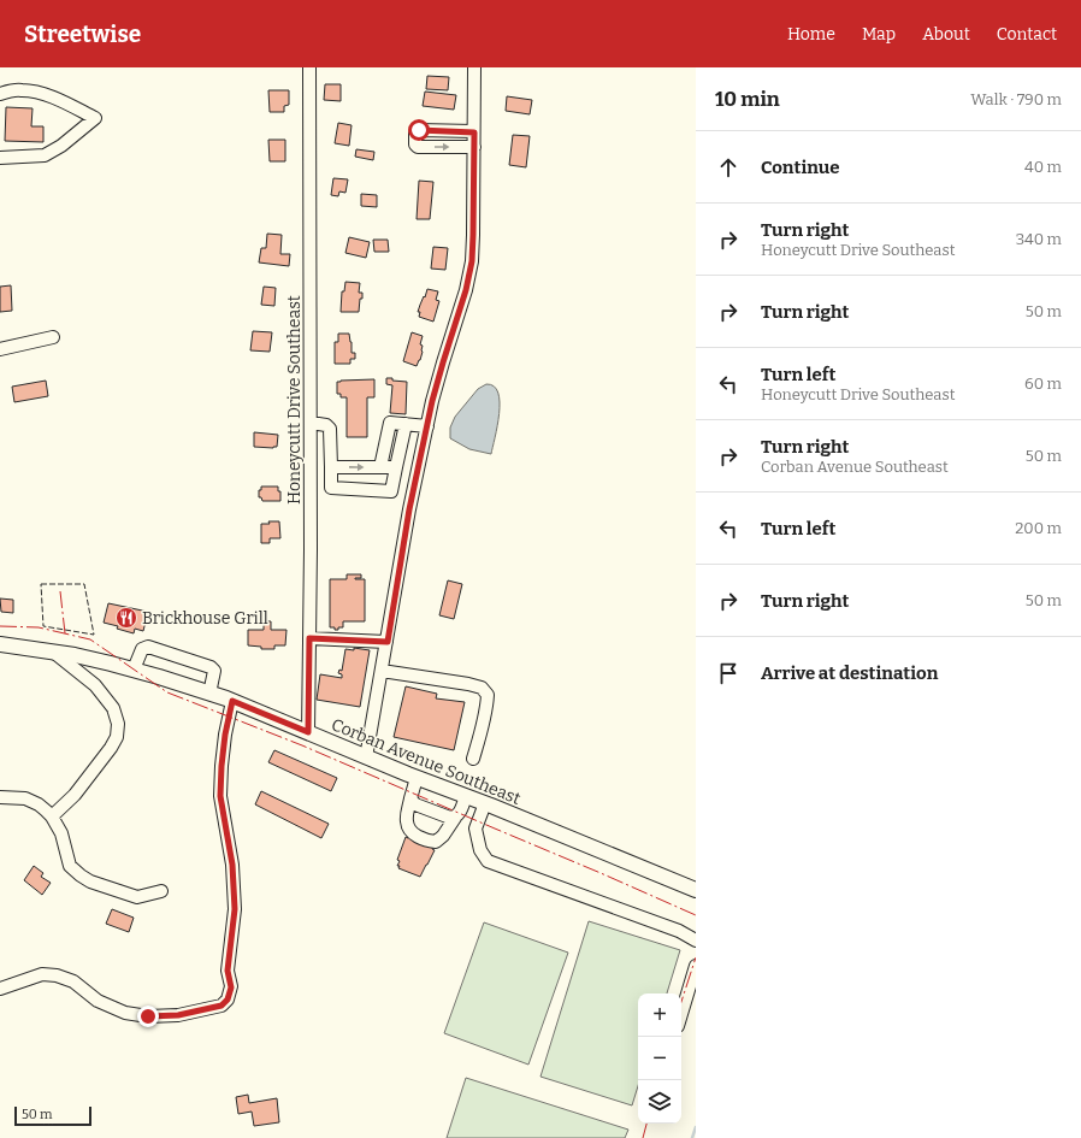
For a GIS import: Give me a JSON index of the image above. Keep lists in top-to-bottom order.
{
  "streets": {
    "main road": ["Corban Avenue Southeast"],
    "street": ["Honeycutt Drive Southeast"]
  },
  "crossings": [
    ["Honeycutt Drive Southeast", "Corban Avenue Southeast"]
  ],
  "places": {
    "restaurant": ["Brickhouse Grill"]
  },
  "scale_bar": "50 m",
  "page": {
    "header": "Streetwise",
    "nav": [
      "Home",
      "Map",
      "About",
      "Contact"
    ],
    "heading": ["10 min", "Walk · 790 m"],
    "list": [
      ["Continue", "40 m"],
      ["Turn right", "Honeycutt Drive Southeast", "340 m"],
      ["Turn right", "50 m"],
      ["Turn left", "Honeycutt Drive Southeast", "60 m"],
      ["Turn right", "Corban Avenue Southeast", "50 m"],
      ["Turn left", "200 m"],
      ["Turn right", "50 m"],
      "Arrive at destination"
    ],
    "map_buttons": ["+", "−"],
    "scale": "50 m"
  }
}
